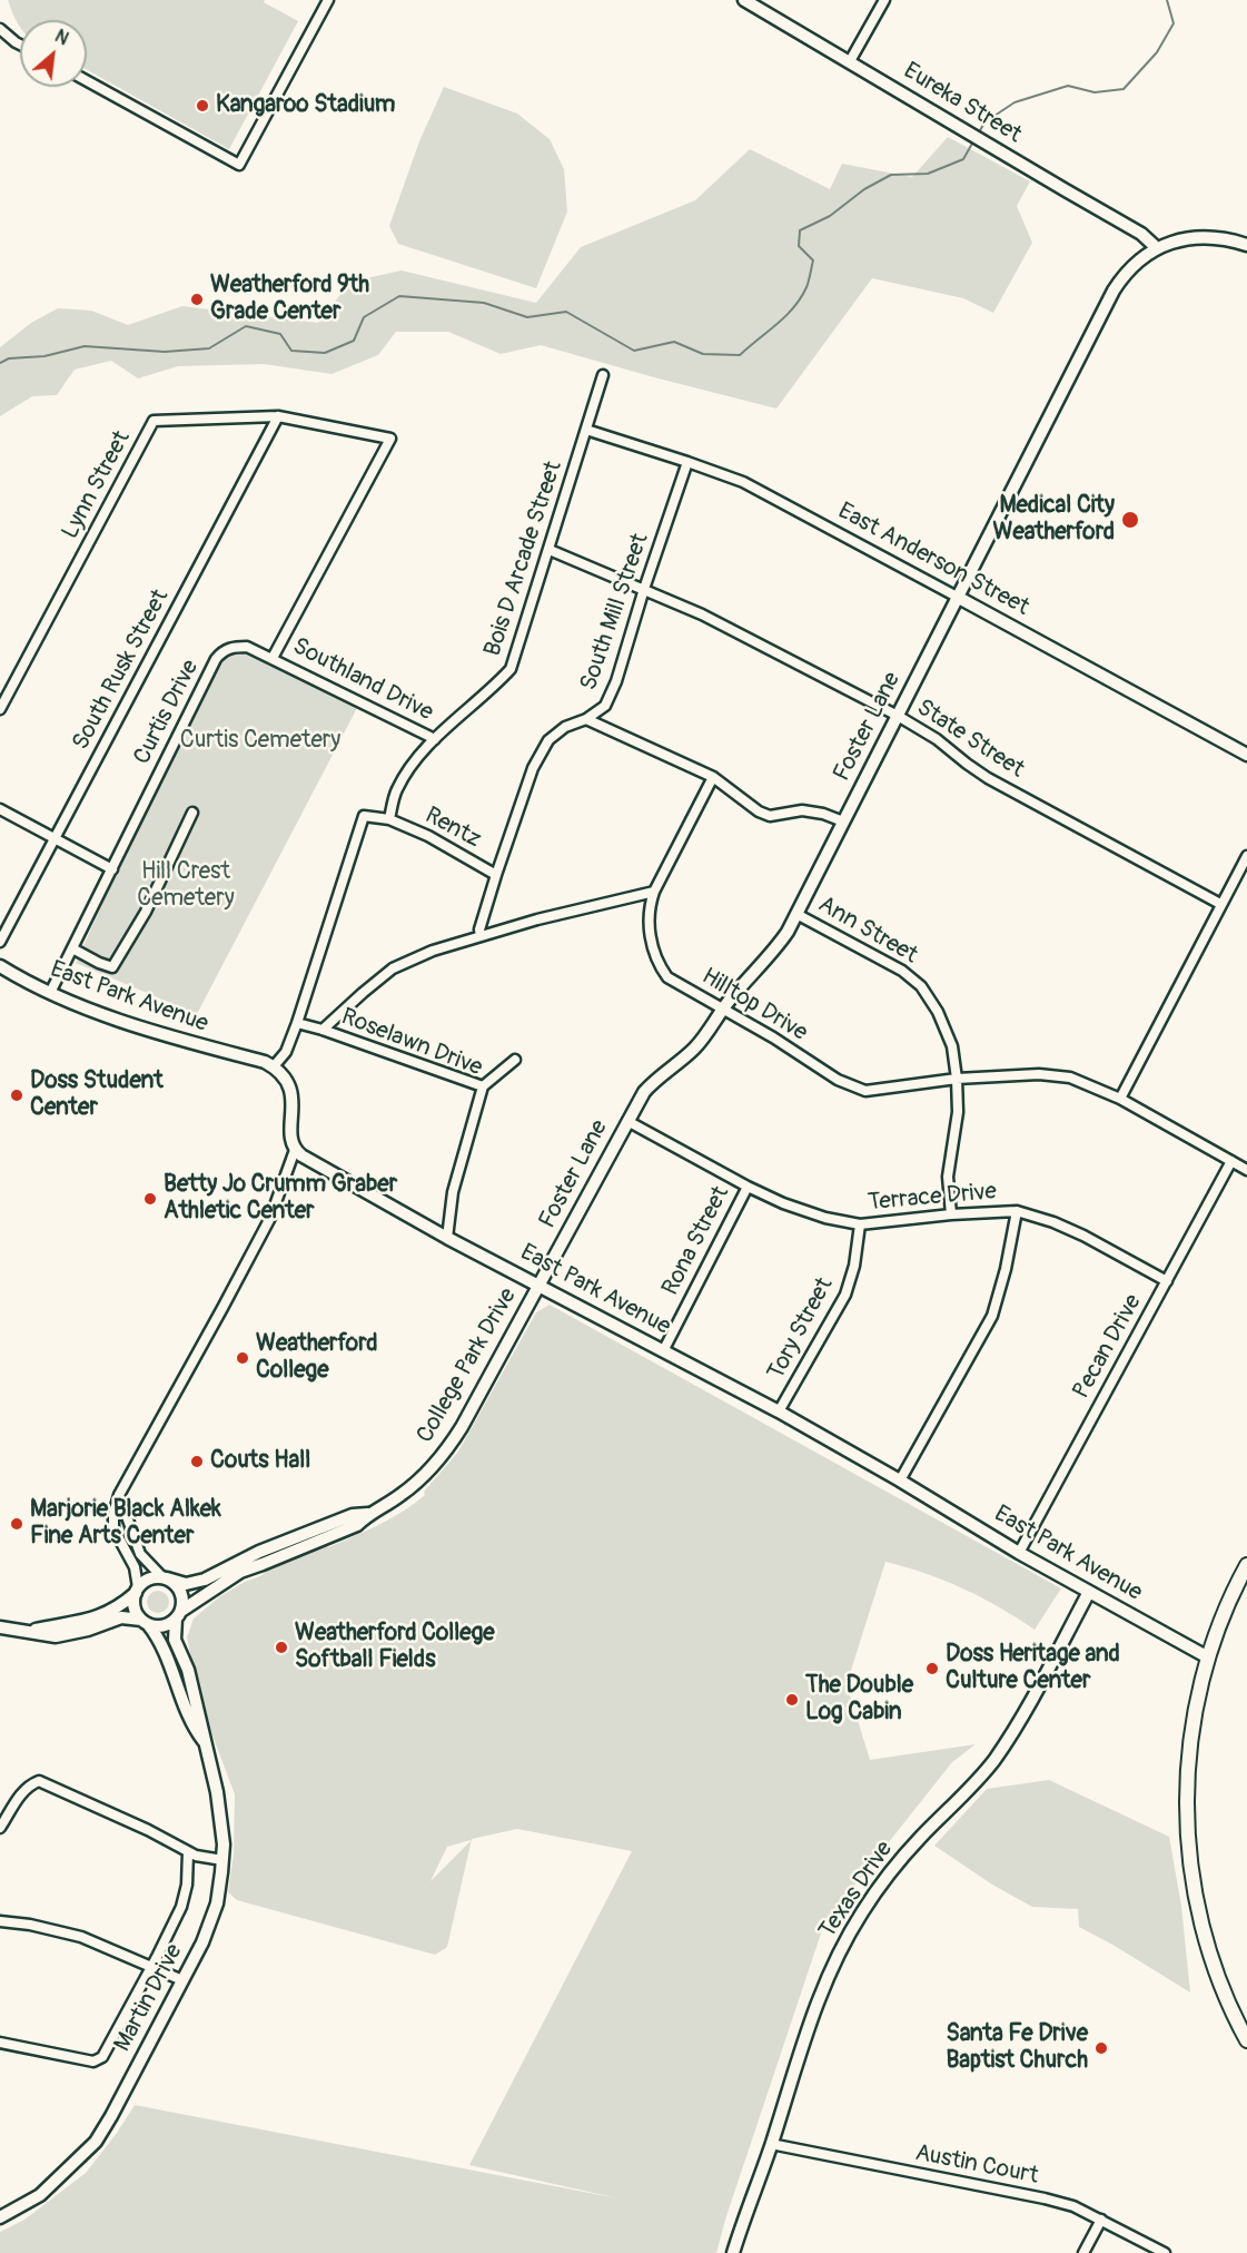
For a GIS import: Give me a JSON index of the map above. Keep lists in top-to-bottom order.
{
  "streets": {
    "street": [
      "Eureka Street",
      "Lynn Street",
      "Bois D Arcade Street",
      "East Anderson Street",
      "South Mill Street",
      "South Rusk Street",
      "Southland Drive",
      "Curtis Drive",
      "Foster Lane",
      "State Street",
      "Rentz",
      "Ann Street",
      "East Park Avenue",
      "Hilltop Drive",
      "Roselawn Drive",
      "Terrace Drive",
      "Rona Street",
      "Tory Street",
      "Pecan Drive",
      "College Park Drive",
      "Texas Drive",
      "Martin Drive",
      "Austin Court"
    ]
  },
  "crossings": [
    ["Eureka Street", "Foster Lane"],
    ["Lynn Street", "South Rusk Street"],
    ["Lynn Street", "Southland Drive"],
    ["Lynn Street", "Curtis Drive"],
    ["Bois D Arcade Street", "East Anderson Street"],
    ["Bois D Arcade Street", "Southland Drive"],
    ["Bois D Arcade Street", "State Street"],
    ["Bois D Arcade Street", "Rentz"],
    ["East Anderson Street", "South Mill Street"],
    ["East Anderson Street", "Foster Lane"],
    ["South Mill Street", "State Street"],
    ["South Mill Street", "Rentz"],
    ["Southland Drive", "Curtis Drive"],
    ["Curtis Drive", "East Park Avenue"],
    ["Foster Lane", "State Street"],
    ["Foster Lane", "Ann Street"],
    ["Foster Lane", "East Park Avenue"],
    ["Foster Lane", "Hilltop Drive"],
    ["Foster Lane", "Terrace Drive"],
    ["Foster Lane", "College Park Drive"],
    ["Ann Street", "Hilltop Drive"],
    ["Ann Street", "Terrace Drive"],
    ["East Park Avenue", "Roselawn Drive"],
    ["East Park Avenue", "Rona Street"],
    ["East Park Avenue", "Tory Street"],
    ["East Park Avenue", "Pecan Drive"],
    ["East Park Avenue", "College Park Drive"],
    ["East Park Avenue", "Texas Drive"],
    ["Hilltop Drive", "Pecan Drive"],
    ["Terrace Drive", "Rona Street"],
    ["Terrace Drive", "Tory Street"],
    ["Terrace Drive", "Pecan Drive"],
    ["College Park Drive", "Martin Drive"],
    ["Texas Drive", "Austin Court"]
  ],
  "parks": ["Curtis Cemetery", "Hill Crest Cemetery"],
  "places": [
    "Kangaroo Stadium",
    "Weatherford 9th Grade Center",
    "Medical City Weatherford",
    "Doss Student Center",
    "Betty Jo Crumm Graber Athletic Center",
    "Weatherford College",
    "Couts Hall",
    "Marjorie Black Alkek Fine Arts Center",
    "Weatherford College Softball Fields",
    "Doss Heritage and Culture Center",
    "The Double Log Cabin",
    "Santa Fe Drive Baptist Church"
  ],
  "north": "top right"
}
